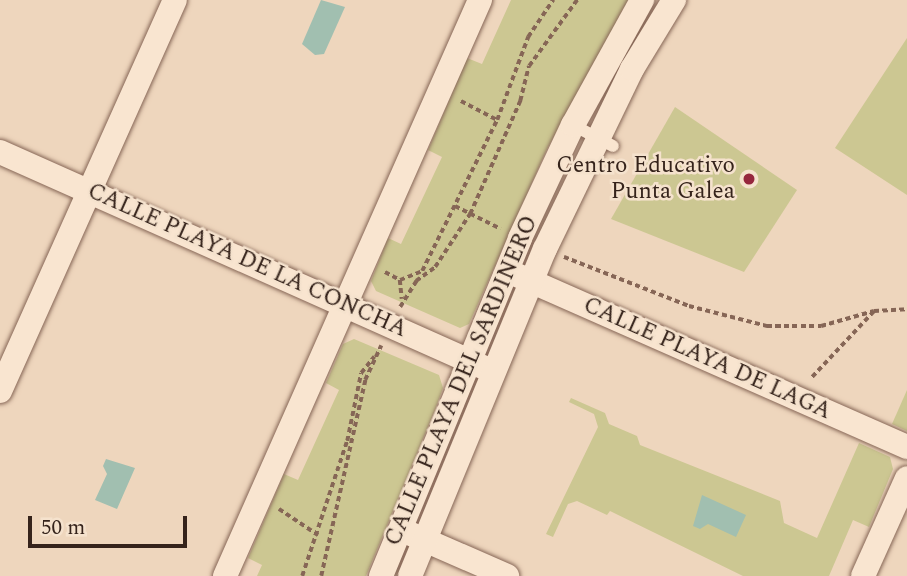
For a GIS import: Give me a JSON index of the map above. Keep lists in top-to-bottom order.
{
  "streets": {
    "street": ["CALLE PLAYA DE LA CONCHA", "CALLE PLAYA DE LAGA", "CALLE PLAYA DEL SARDINERO"]
  },
  "crossings": [
    ["CALLE PLAYA DE LA CONCHA", "CALLE PLAYA DEL SARDINERO"],
    ["CALLE PLAYA DE LAGA", "CALLE PLAYA DEL SARDINERO"]
  ],
  "places": ["Centro Educativo Punta Galea"],
  "scale_bar": "50 m"
}
